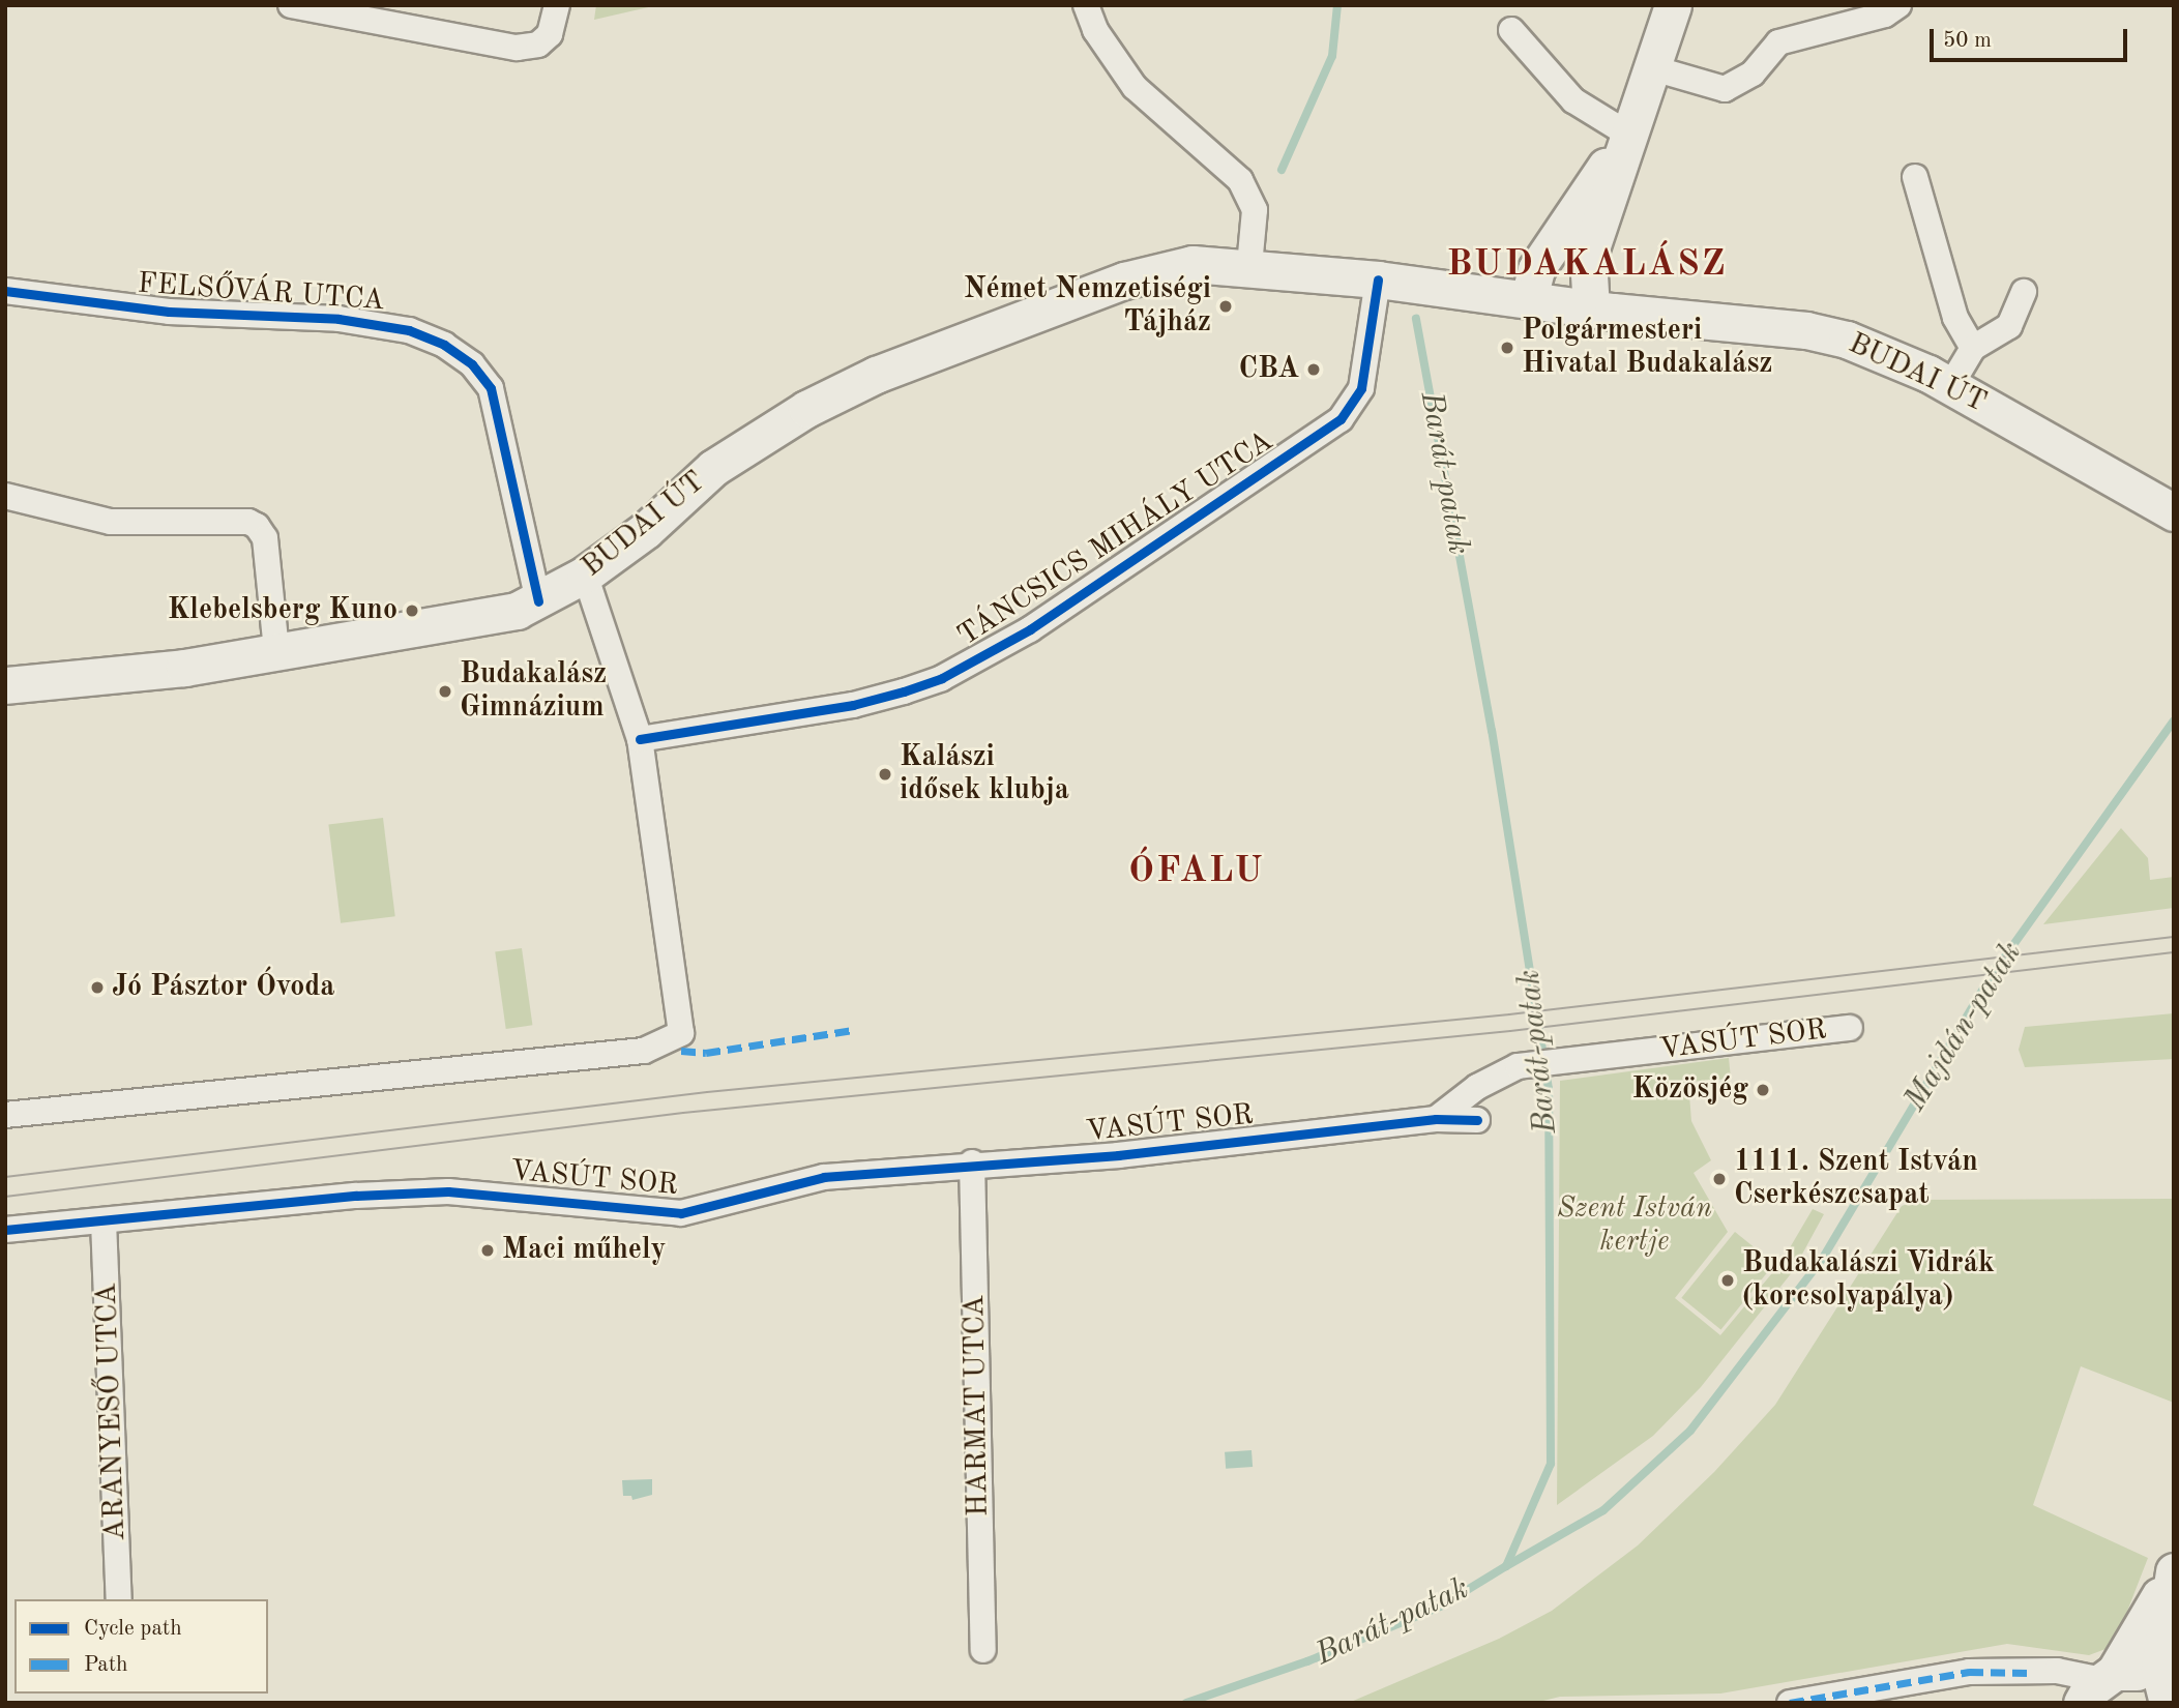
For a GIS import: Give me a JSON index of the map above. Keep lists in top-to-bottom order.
{
  "streets": {
    "main road": ["BUDAI ÚT"],
    "street": [
      "FELSŐVÁR UTCA",
      "TÁNCSICS MIHÁLY UTCA",
      "VASÚT SOR",
      "HARMAT UTCA",
      "ARANYESŐ UTCA"
    ]
  },
  "crossings": [
    ["FELSŐVÁR UTCA", "BUDAI ÚT"],
    ["BUDAI ÚT", "TÁNCSICS MIHÁLY UTCA"],
    ["VASÚT SOR", "HARMAT UTCA"],
    ["VASÚT SOR", "ARANYESŐ UTCA"]
  ],
  "districts": ["BUDAKALÁSZ", "ÓFALU"],
  "water": ["Barát-patak", "Majdán-patak"],
  "parks": ["Szent István kertje"],
  "places": [
    "Német Nemzetiségi Tájház",
    "Polgármesteri Hivatal Budakalász",
    "CBA",
    "Klebelsberg Kuno",
    "Budakalász Gimnázium",
    "Kalászi idősek klubja",
    "Jó Pásztor Óvoda",
    "Közösjég",
    "1111. Szent István Cserkészcsapat",
    "Maci műhely",
    "Budakalászi Vidrák (korcsolyapálya)"
  ],
  "legend": ["Cycle path", "Path"],
  "scale_bar": "50 m"
}
